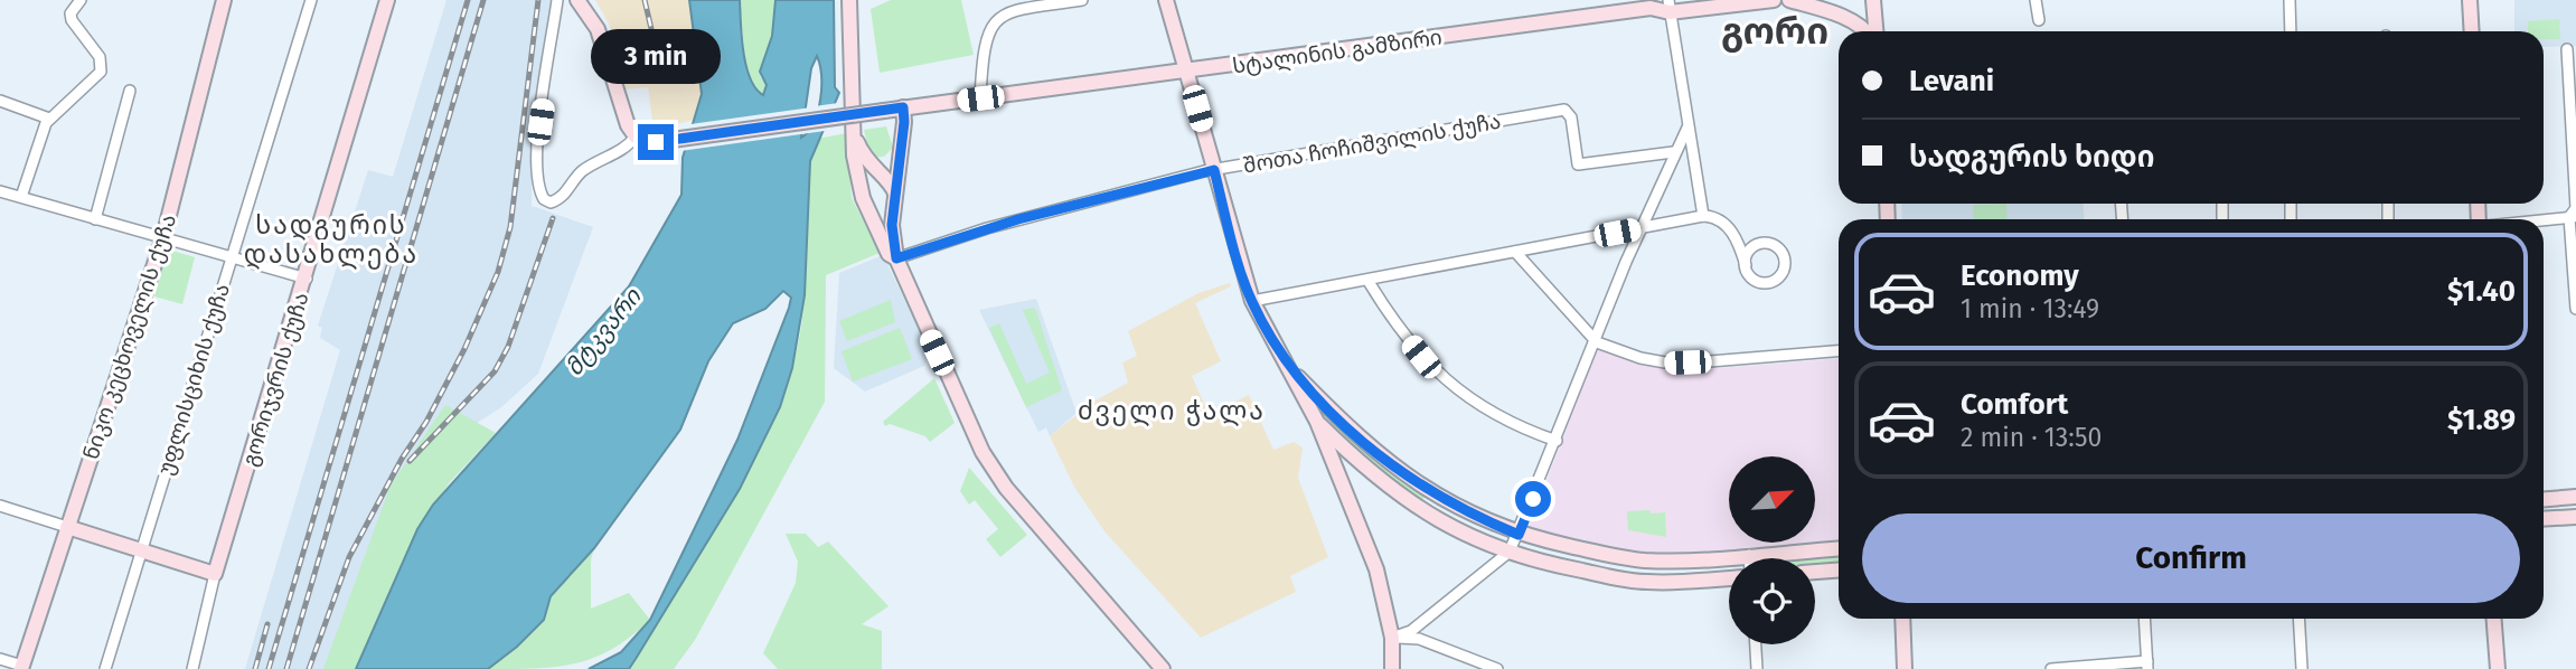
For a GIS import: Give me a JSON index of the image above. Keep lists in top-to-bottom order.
{
  "streets": {
    "street": [
      "სტალინის გამზირი",
      "შოთა ჩოჩიშვილის ქუჩა",
      "ნიკო კეცხოველის ქუჩა",
      "უფლისციხის ქუჩა",
      "გორიჯვრის ქუჩა"
    ]
  },
  "districts": ["გორი", "სადგურის დასახლება", "ძველი ჭალა"],
  "water": ["მტკვარი"],
  "north": "top right",
  "page": {
    "bubble": "3 min",
    "banner": ["Levani", "სადგურის ხიდი"],
    "list": [
      {
        "name": "Economy",
        "note": "1 min · 13:49",
        "value": "$1.40"
      },
      {
        "name": "Comfort",
        "note": "2 min · 13:50",
        "value": "$1.89"
      }
    ],
    "buttons": "Confirm"
  }
}
